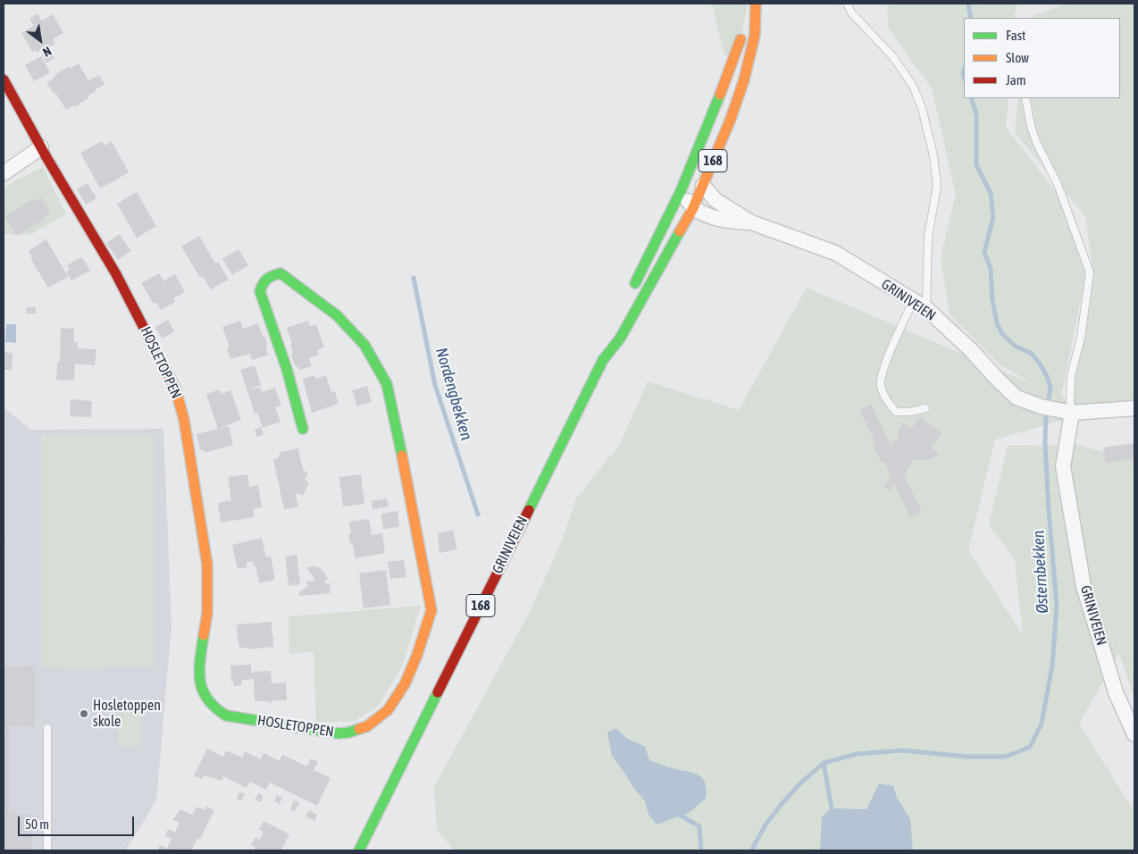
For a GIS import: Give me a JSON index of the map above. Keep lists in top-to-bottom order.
{
  "streets": {
    "street": ["168", "GRINIVEIEN", "HOSLETOPPEN"]
  },
  "water": ["Nordengbekken", "Østernbekken"],
  "places": ["Hosletoppen skole"],
  "legend": ["Fast", "Slow", "Jam"],
  "scale_bar": "50 m",
  "north": "bottom right"
}
